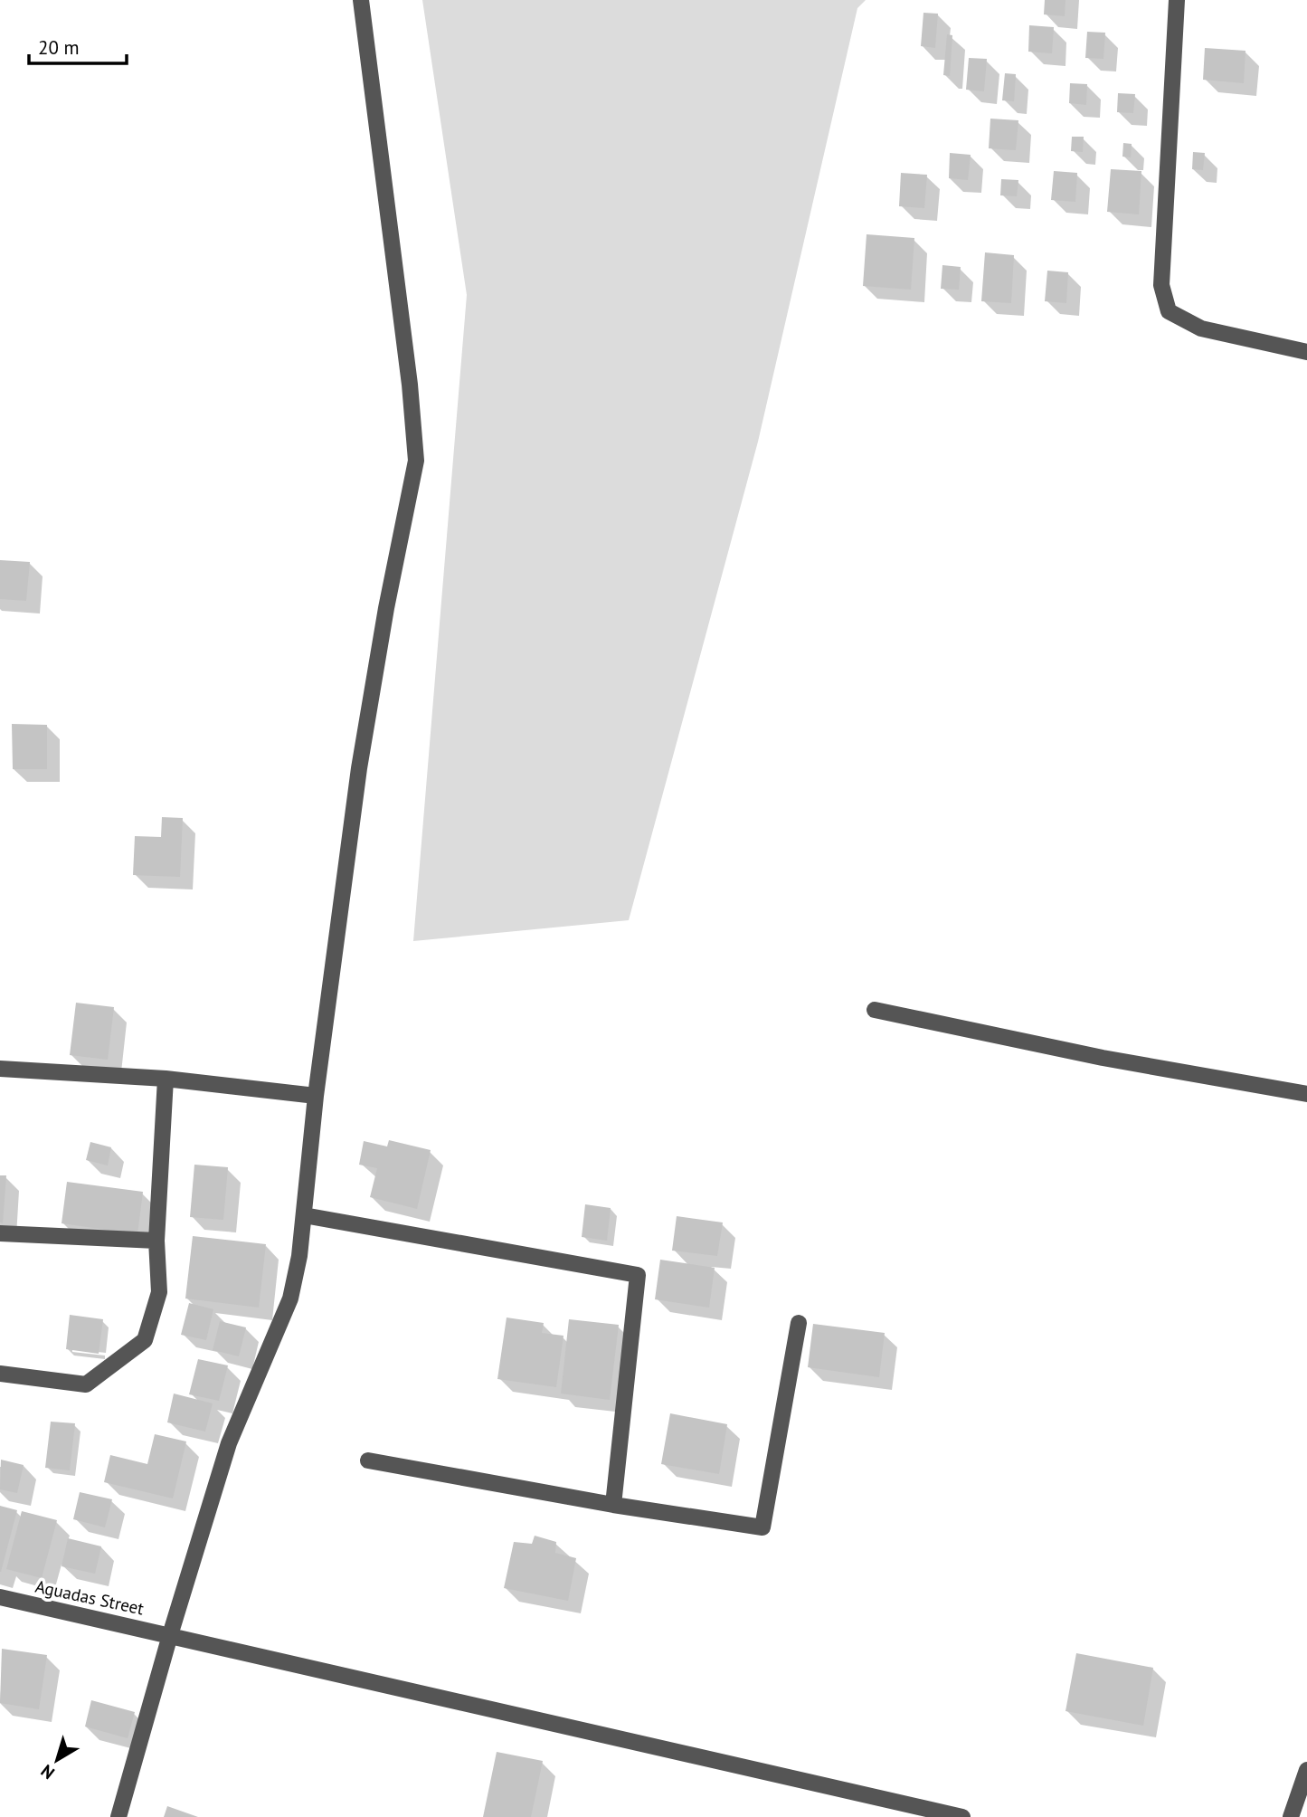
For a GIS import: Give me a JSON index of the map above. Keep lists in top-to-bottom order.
{
  "streets": {
    "street": ["Aguadas Street"]
  },
  "scale_bar": "20 m",
  "north": "bottom left"
}
